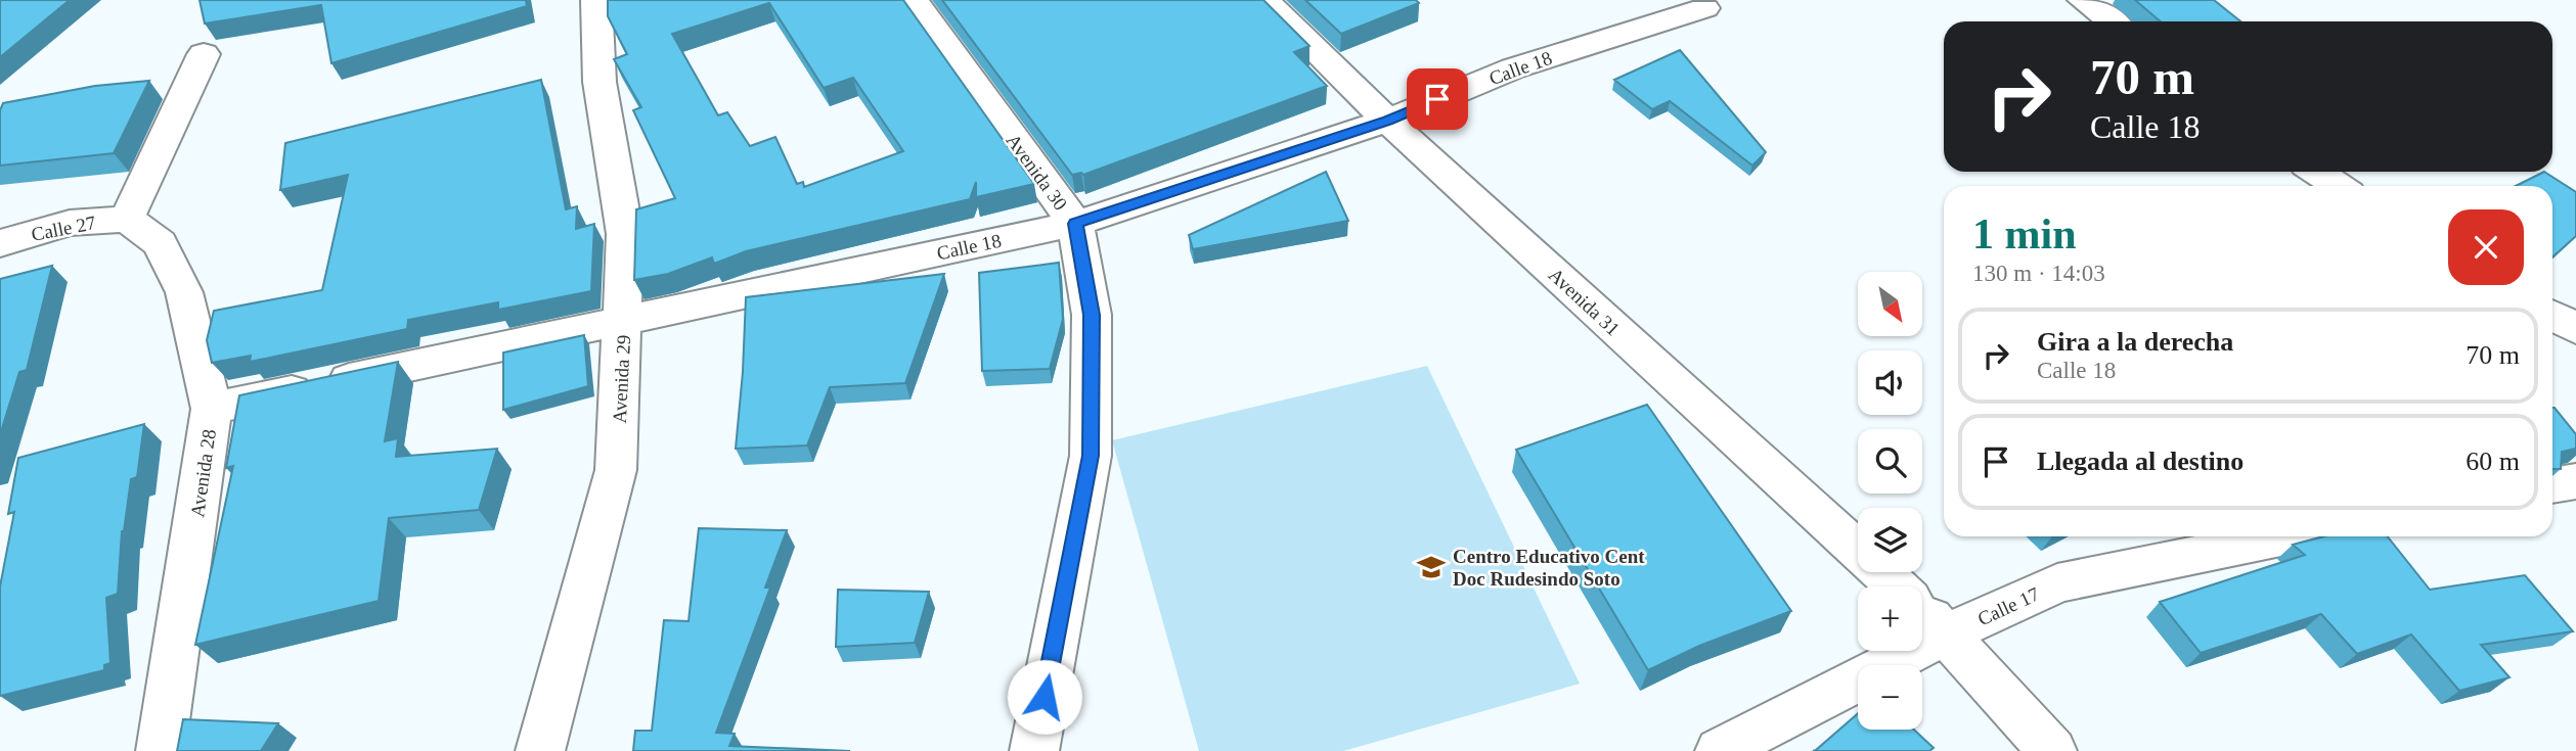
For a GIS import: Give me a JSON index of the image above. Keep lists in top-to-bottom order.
{
  "streets": {
    "street": [
      "Calle 18",
      "Avenida 30",
      "Calle 27",
      "Avenida 31",
      "Avenida 29",
      "Avenida 28",
      "Calle 17"
    ]
  },
  "crossings": [
    ["Calle 18", "Avenida 30"],
    ["Calle 18", "Avenida 31"],
    ["Calle 18", "Avenida 29"],
    ["Calle 18", "Avenida 28"],
    ["Calle 27", "Avenida 28"],
    ["Avenida 31", "Calle 17"]
  ],
  "places": {
    "school or university": ["Centro Educativo Cent Doc Rudesindo Soto"]
  },
  "north": "bottom right",
  "page": {
    "turn": ["70 m", "Calle 18"],
    "heading": ["1 min", "130 m · 14:03"],
    "map_buttons": ["+", "−"],
    "list": [
      {
        "name": "Gira a la derecha",
        "note": "Calle 18",
        "value": "70 m"
      },
      {
        "name": "Llegada al destino",
        "value": "60 m"
      }
    ]
  }
}
